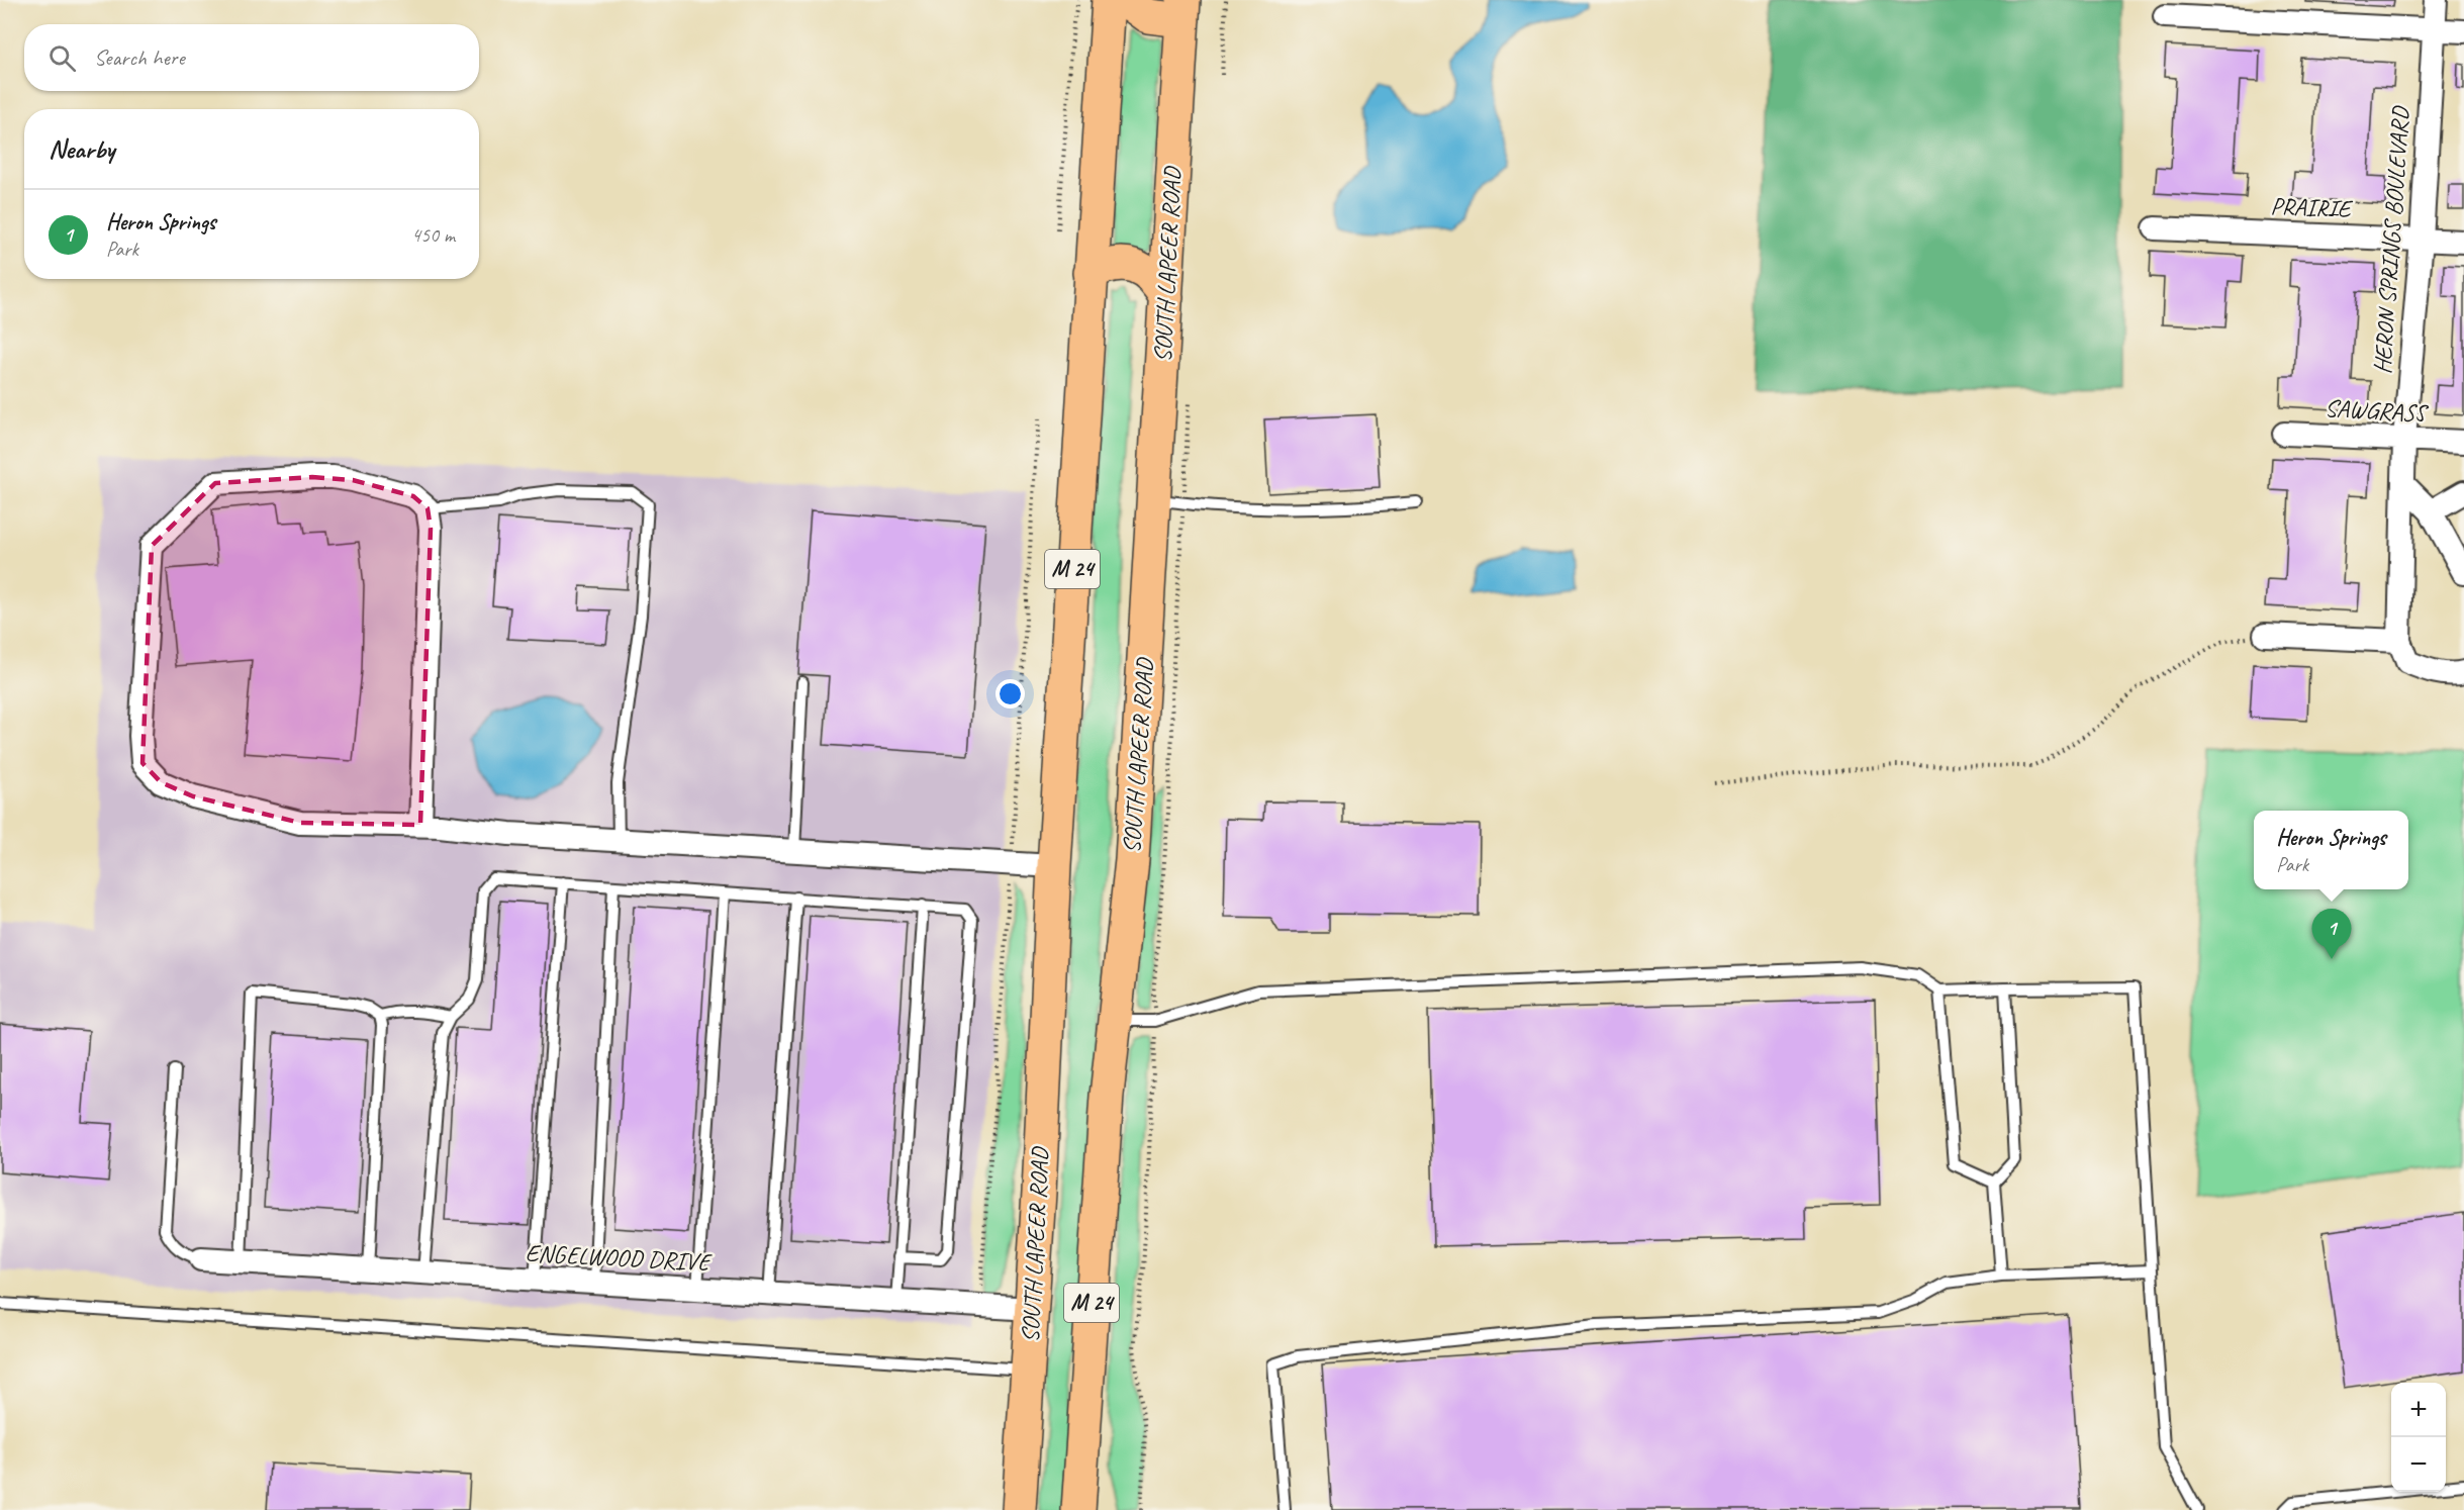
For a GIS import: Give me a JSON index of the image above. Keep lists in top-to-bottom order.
{
  "streets": {
    "main road": ["SOUTH LAPEER ROAD", "M 24"],
    "street": [
      "PRAIRIE",
      "HERON SPRINGS BOULEVARD",
      "SAWGRASS",
      "ENGELWOOD DRIVE"
    ]
  },
  "crossings": [
    ["PRAIRIE", "HERON SPRINGS BOULEVARD"],
    ["HERON SPRINGS BOULEVARD", "SAWGRASS"],
    ["SOUTH LAPEER ROAD", "ENGELWOOD DRIVE"]
  ],
  "page": {
    "search": "Search here",
    "heading": "Nearby",
    "list": [
      {
        "mark": "1",
        "name": "Heron Springs",
        "note": "Park",
        "value": "450 m"
      }
    ],
    "popup": ["Heron Springs", "Park"],
    "pins": "1",
    "map_buttons": ["+", "−"]
  }
}
